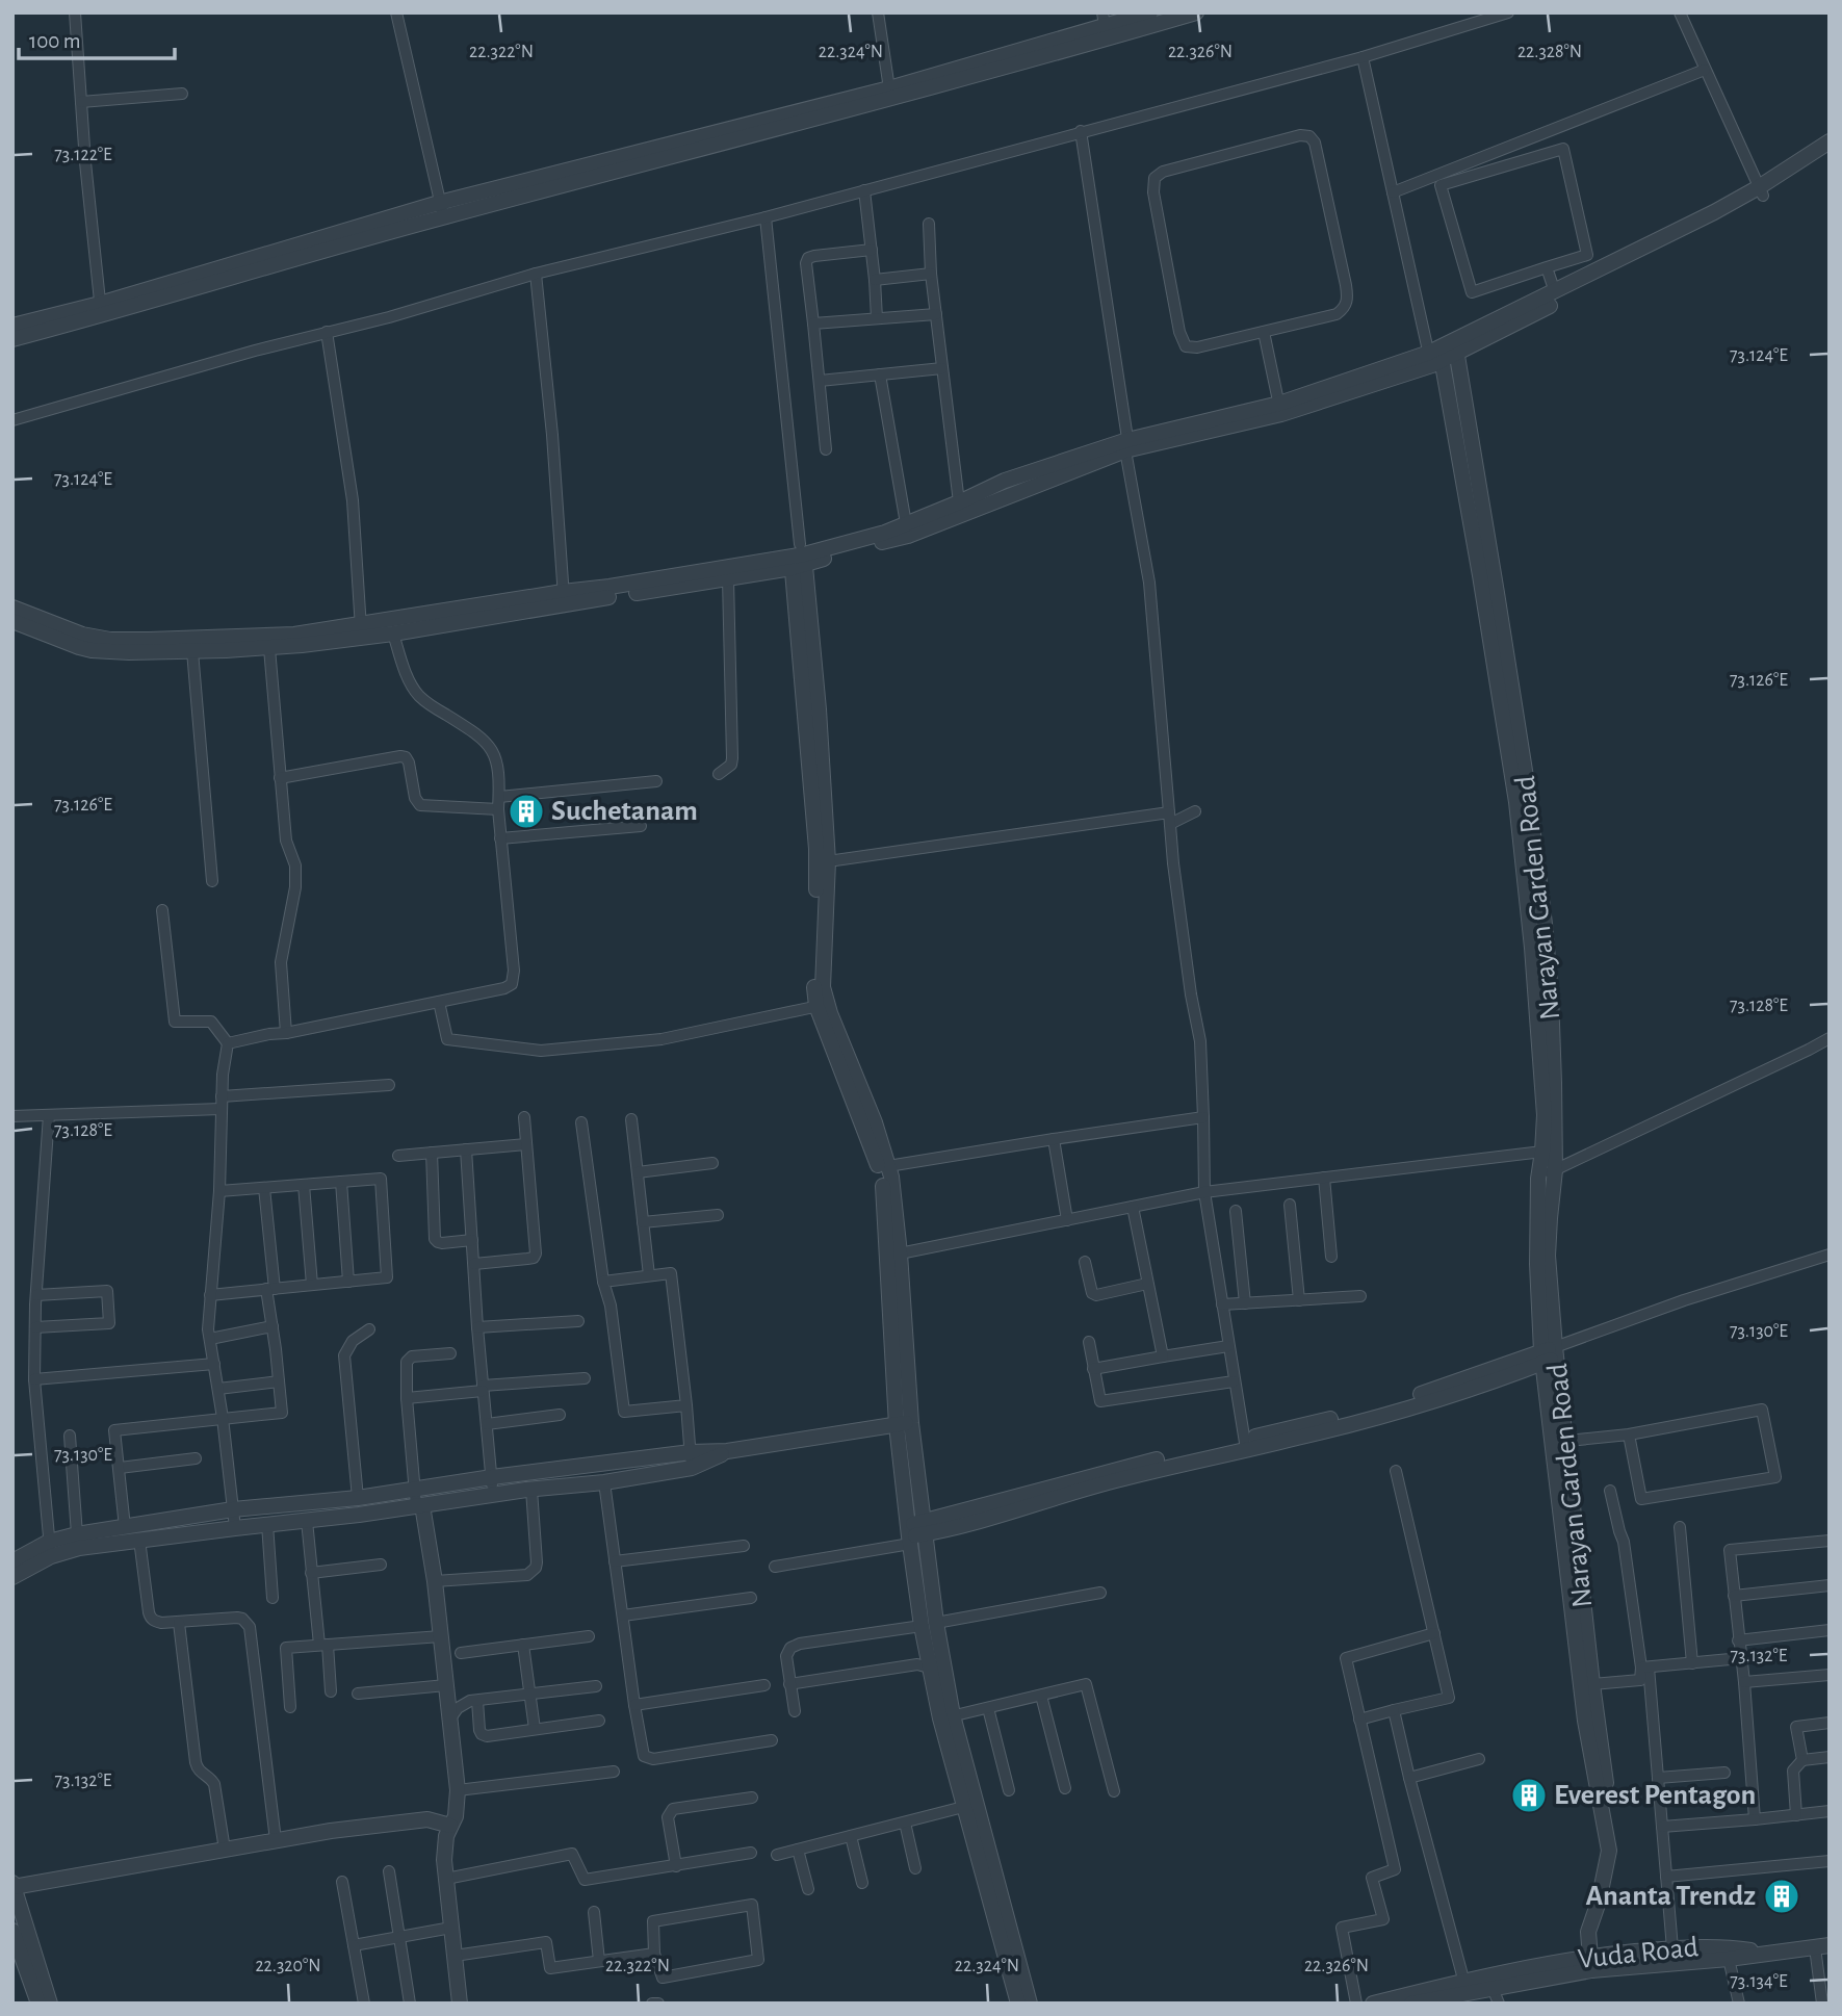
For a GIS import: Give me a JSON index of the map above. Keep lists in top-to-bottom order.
{
  "streets": {
    "street": ["Narayan Garden Road", "Vuda Road"]
  },
  "crossings": [
    ["Narayan Garden Road", "Vuda Road"]
  ],
  "places": {
    "building": ["Suchetanam", "Everest Pentagon", "Ananta Trendz"]
  },
  "scale_bar": "100 m",
  "coordinates": [
    "22.322°N",
    "22.324°N",
    "22.326°N",
    "22.328°N",
    "73.122°E",
    "73.124°E",
    "73.126°E",
    "73.128°E",
    "73.130°E",
    "73.132°E",
    "22.320°N",
    "73.134°E"
  ]
}
